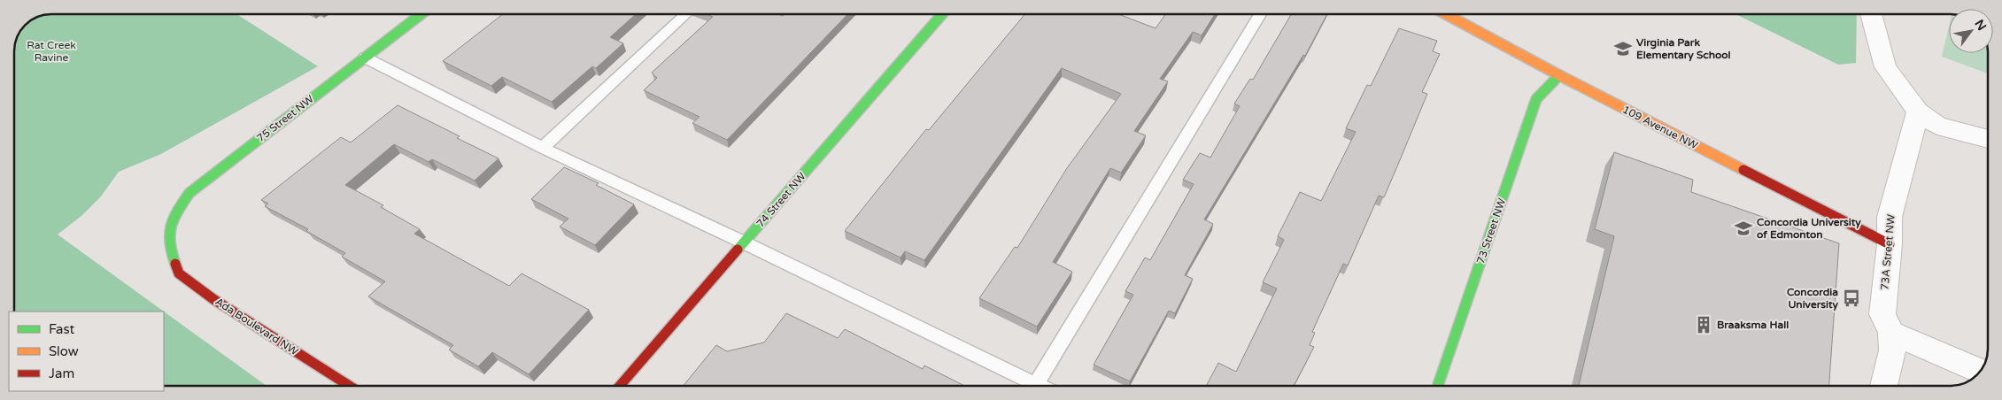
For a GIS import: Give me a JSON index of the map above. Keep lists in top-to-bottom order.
{
  "streets": {
    "street": [
      "75 Street NW",
      "109 Avenue NW",
      "74 Street NW",
      "73 Street NW",
      "73A Street NW",
      "Ada Boulevard NW"
    ]
  },
  "crossings": [
    ["75 Street NW", "Ada Boulevard NW"],
    ["109 Avenue NW", "73 Street NW"],
    ["109 Avenue NW", "73A Street NW"]
  ],
  "parks": ["Rat Creek Ravine"],
  "places": {
    "school or university": ["Virginia Park Elementary School", "Concordia University of Edmonton"],
    "bus stop": ["Concordia University"],
    "building": ["Braaksma Hall"]
  },
  "legend": ["Fast", "Slow", "Jam"],
  "north": "top right"
}
